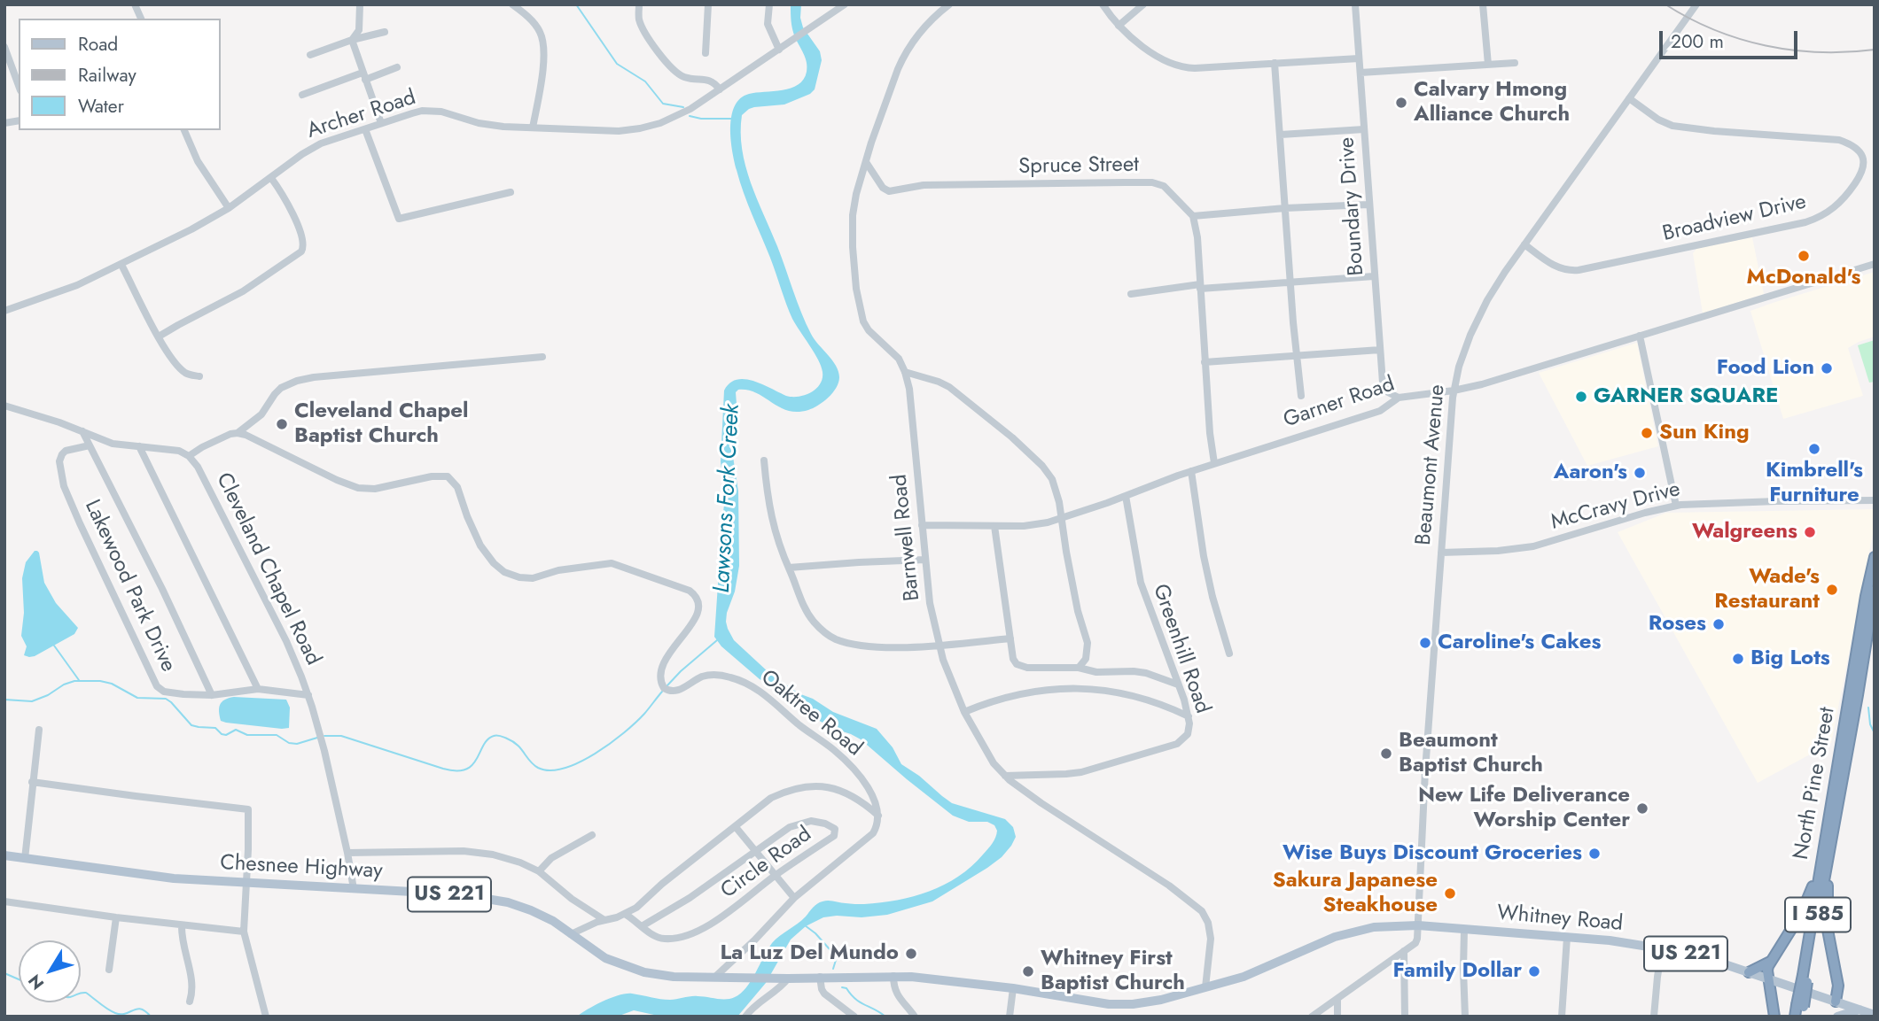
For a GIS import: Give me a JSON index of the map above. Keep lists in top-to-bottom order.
{
  "streets": {
    "highway": ["North Pine Street", "I 585"],
    "main road": ["Chesnee Highway", "US 221", "Whitney Road"],
    "street": [
      "Archer Road",
      "Spruce Street",
      "Boundary Drive",
      "Broadview Drive",
      "Garner Road",
      "Beaumont Avenue",
      "McCravy Drive",
      "Barnwell Road",
      "Cleveland Chapel Road",
      "Lakewood Park Drive",
      "Greenhill Road",
      "Oaktree Road",
      "Circle Road"
    ]
  },
  "crossings": [
    ["Spruce Street", "Barnwell Road"],
    ["Boundary Drive", "Garner Road"],
    ["Broadview Drive", "Beaumont Avenue"],
    ["Garner Road", "Beaumont Avenue"],
    ["Garner Road", "Barnwell Road"],
    ["Garner Road", "Greenhill Road"],
    ["Beaumont Avenue", "McCravy Drive"],
    ["Beaumont Avenue", "Chesnee Highway"],
    ["Beaumont Avenue", "Whitney Road"],
    ["Barnwell Road", "Greenhill Road"],
    ["Barnwell Road", "Chesnee Highway"],
    ["Cleveland Chapel Road", "Lakewood Park Drive"],
    ["Cleveland Chapel Road", "Chesnee Highway"],
    ["Chesnee Highway", "Whitney Road"]
  ],
  "water": ["Lawsons Fork Creek"],
  "places": [
    "Calvary Hmong Alliance Church",
    "McDonald's",
    "Food Lion",
    "GARNER SQUARE",
    "Cleveland Chapel Baptist Church",
    "Sun King",
    "Kimbrell's Furniture",
    "Aaron's",
    "Walgreens",
    "Wade's Restaurant",
    "Roses",
    "Caroline's Cakes",
    "Big Lots",
    "Beaumont Baptist Church",
    "New Life Deliverance Worship Center",
    "Wise Buys Discount Groceries",
    "Sakura Japanese Steakhouse",
    "La Luz Del Mundo",
    "Whitney First Baptist Church",
    "Family Dollar"
  ],
  "legend": ["Road", "Railway", "Water"],
  "scale_bar": "200 m",
  "north": "bottom left"
}
